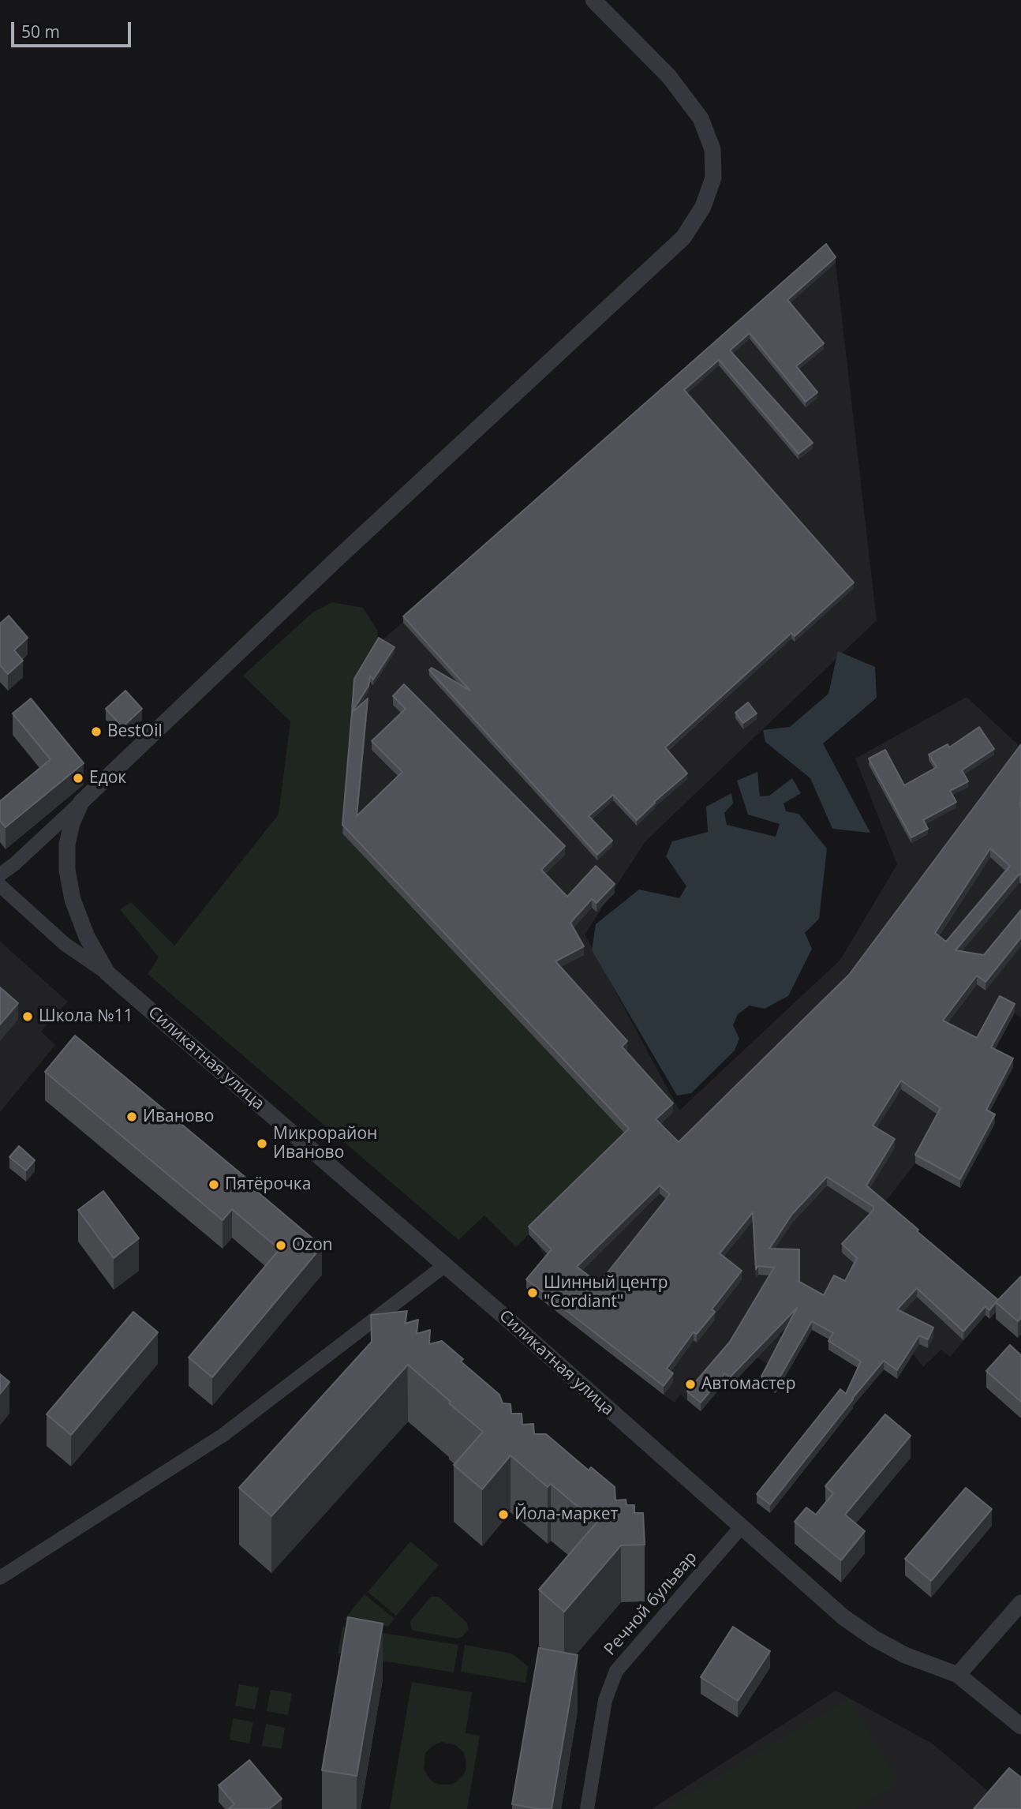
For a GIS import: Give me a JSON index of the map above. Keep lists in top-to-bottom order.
{
  "streets": {
    "street": ["Силикатная улица", "Речной бульвар"]
  },
  "crossings": [
    ["Силикатная улица", "Речной бульвар"]
  ],
  "places": [
    "BestOil",
    "Едок",
    "Школа №11",
    "Иваново",
    "Микрорайон Иваново",
    "Пятёрочка",
    "Ozon",
    "Шинный центр \"Cordiant\"",
    "Автомастер",
    "Йола-маркет"
  ],
  "scale_bar": "50 m"
}
